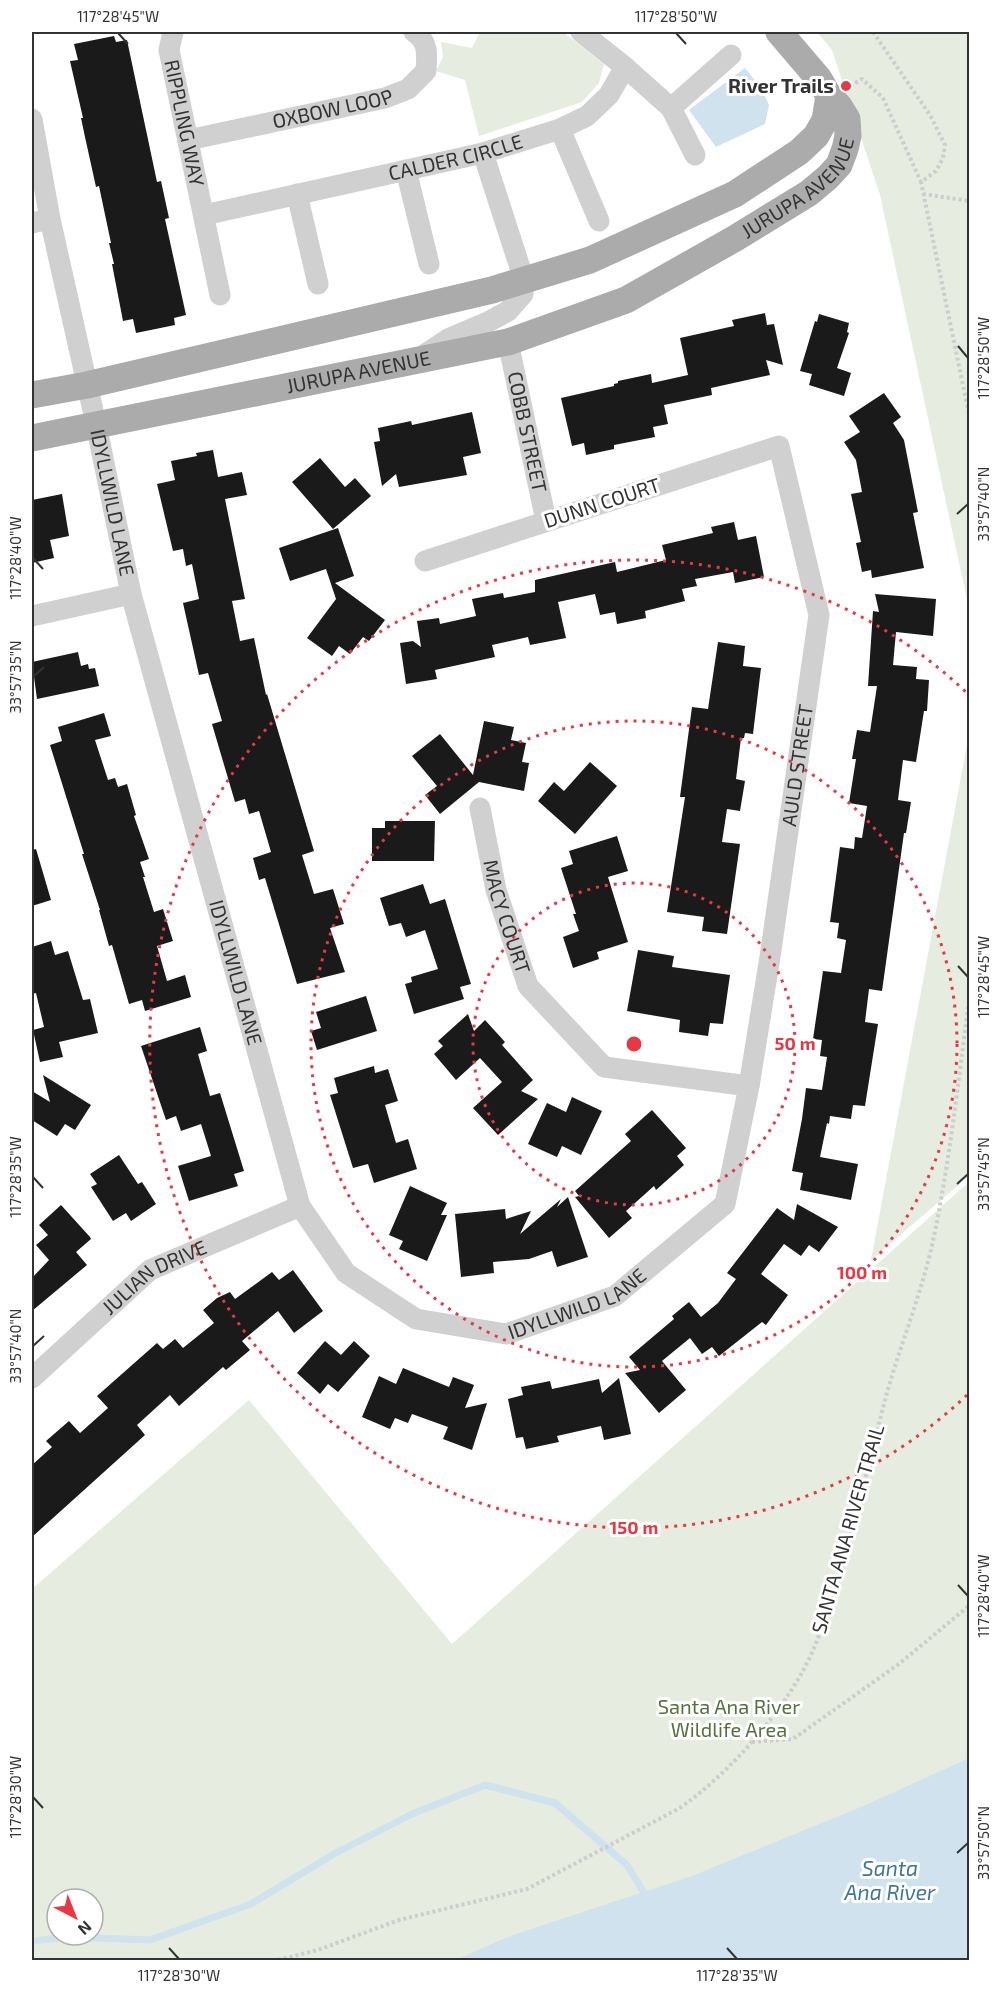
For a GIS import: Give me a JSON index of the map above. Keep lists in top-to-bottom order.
{
  "streets": {
    "main road": ["JURUPA AVENUE"],
    "street": [
      "OXBOW LOOP",
      "RIPPLING WAY",
      "CALDER CIRCLE",
      "COBB STREET",
      "IDYLLWILD LANE",
      "DUNN COURT",
      "AULD STREET",
      "MACY COURT",
      "JULIAN DRIVE"
    ],
    "path": ["SANTA ANA RIVER TRAIL"]
  },
  "crossings": [
    ["OXBOW LOOP", "RIPPLING WAY"],
    ["RIPPLING WAY", "CALDER CIRCLE"],
    ["JURUPA AVENUE", "COBB STREET"],
    ["JURUPA AVENUE", "IDYLLWILD LANE"],
    ["COBB STREET", "DUNN COURT"],
    ["IDYLLWILD LANE", "AULD STREET"],
    ["IDYLLWILD LANE", "MACY COURT"],
    ["IDYLLWILD LANE", "JULIAN DRIVE"],
    ["DUNN COURT", "AULD STREET"],
    ["AULD STREET", "MACY COURT"]
  ],
  "water": ["Santa Ana River"],
  "parks": ["Santa Ana River Wildlife Area"],
  "places": ["River Trails"],
  "north": "bottom right",
  "coordinates": [
    "117°28'45\"W",
    "117°28'50\"W",
    "33°57'40\"N",
    "117°28'40\"W",
    "33°57'35\"N",
    "33°57'45\"N",
    "117°28'35\"W",
    "117°28'30\"W",
    "33°57'50\"N"
  ],
  "rings": ["50 m", "100 m", "150 m"]
}
